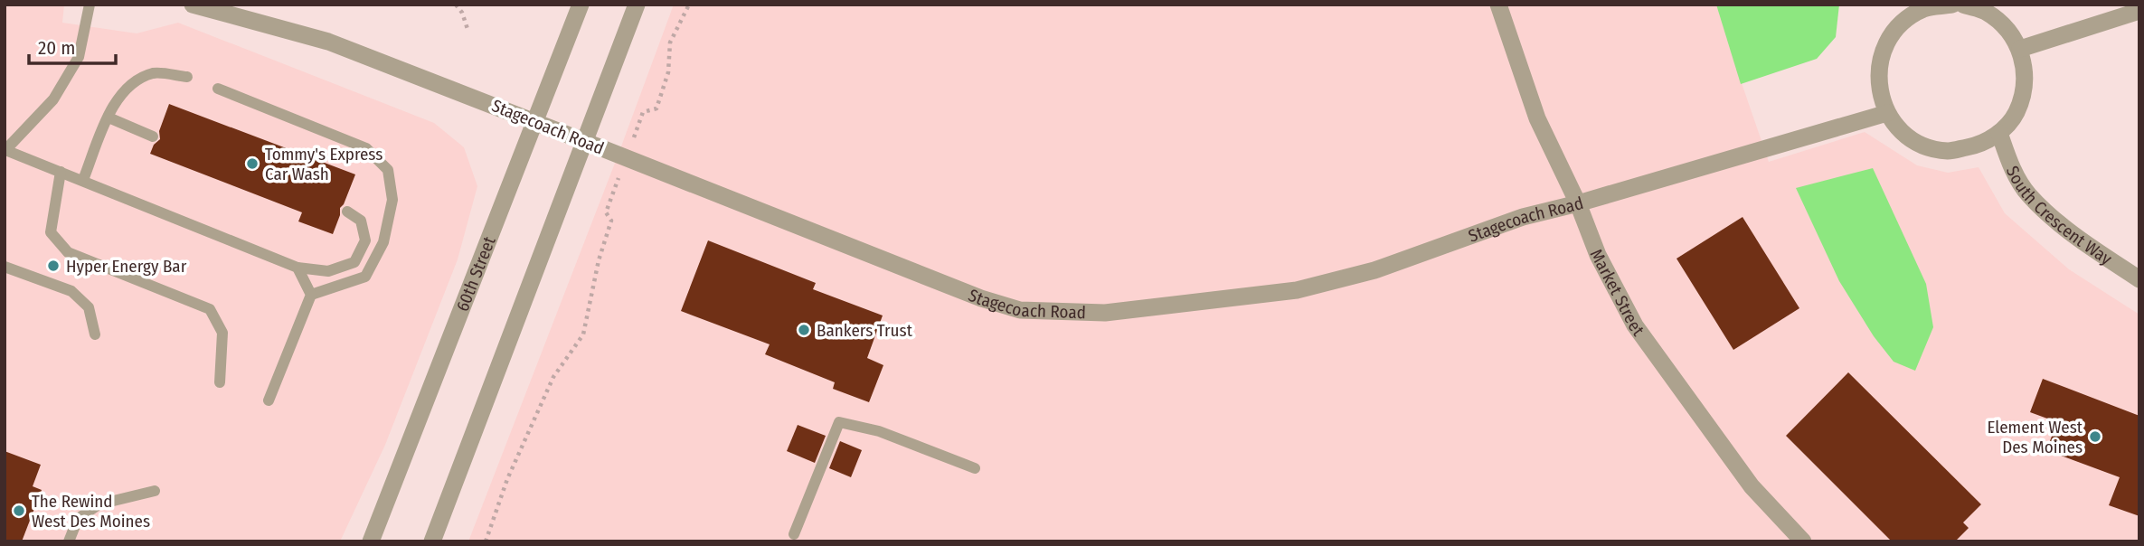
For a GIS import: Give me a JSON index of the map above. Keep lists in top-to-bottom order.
{
  "streets": {
    "street": [
      "Stagecoach Road",
      "South Crescent Way",
      "60th Street",
      "Market Street"
    ]
  },
  "crossings": [
    ["Stagecoach Road", "60th Street"],
    ["Stagecoach Road", "Market Street"]
  ],
  "places": [
    "Tommy's Express Car Wash",
    "Hyper Energy Bar",
    "Bankers Trust",
    "Element West Des Moines",
    "The Rewind West Des Moines"
  ],
  "scale_bar": "20 m"
}
